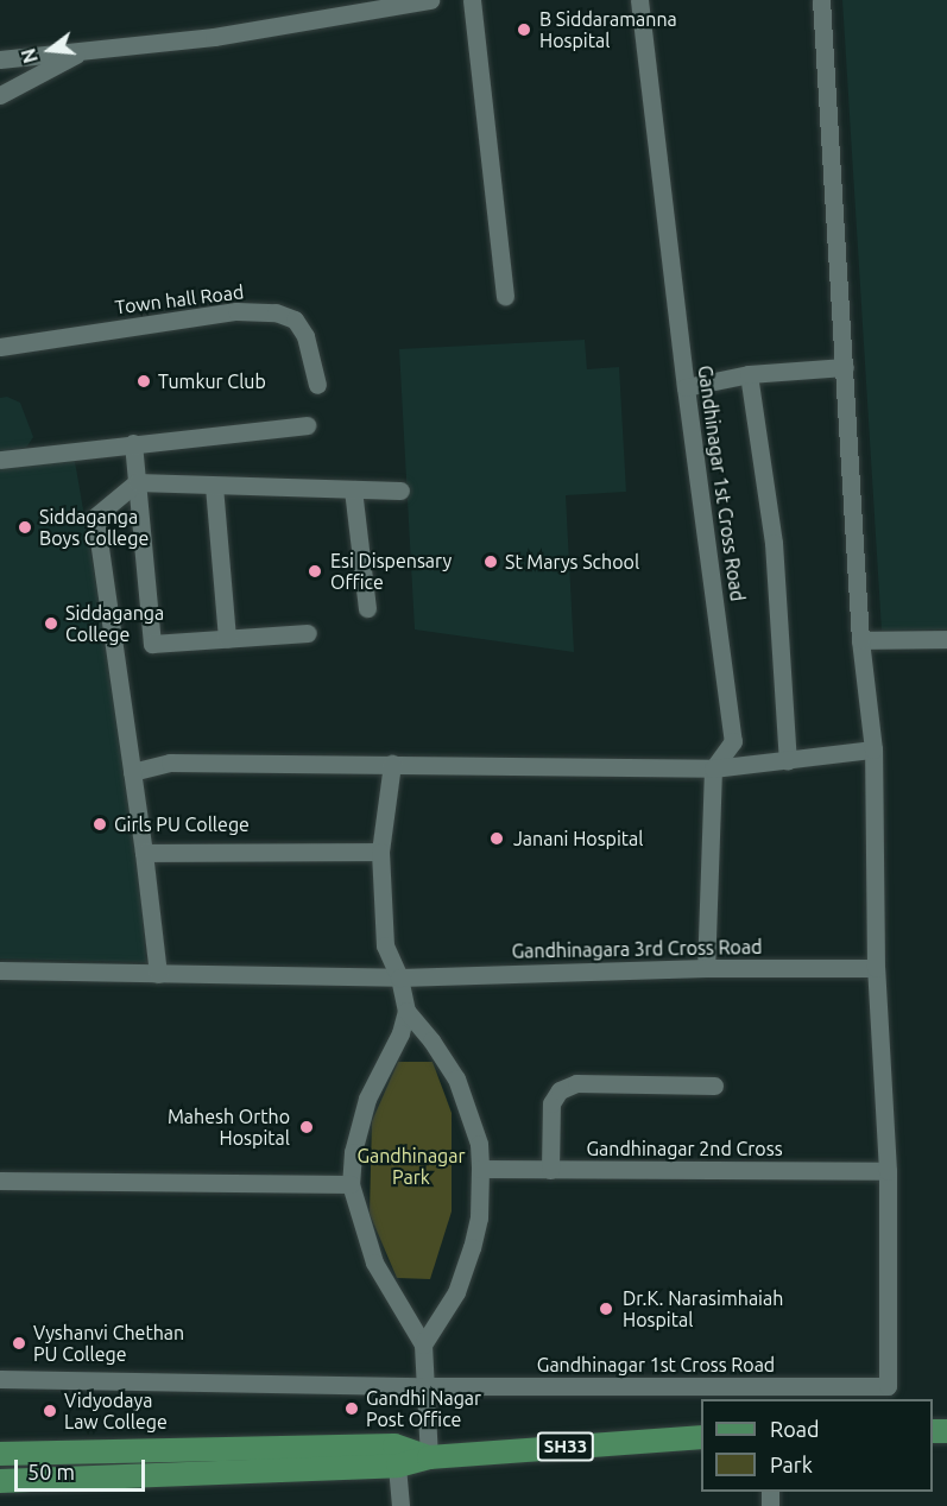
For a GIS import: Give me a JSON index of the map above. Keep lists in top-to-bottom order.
{
  "streets": {
    "main road": ["SH33"],
    "street": [
      "Town hall Road",
      "Gandhinagar 1st Cross Road",
      "Gandhinagara 3rd Cross Road",
      "Gandhinagar 2nd Cross"
    ]
  },
  "crossings": [
    ["Gandhinagar 1st Cross Road", "Gandhinagar 2nd Cross"]
  ],
  "parks": ["Gandhinagar Park"],
  "places": [
    "B Siddaramanna Hospital",
    "Tumkur Club",
    "Siddaganga Boys College",
    "St Marys School",
    "Esi Dispensary Office",
    "Siddaganga College",
    "Girls PU College",
    "Janani Hospital",
    "Mahesh Ortho Hospital",
    "Dr.K. Narasimhaiah Hospital",
    "Vyshanvi Chethan PU College",
    "Gandhi Nagar Post Office",
    "Vidyodaya Law College"
  ],
  "legend": ["Road", "Park"],
  "scale_bar": "50 m",
  "north": "left"
}
